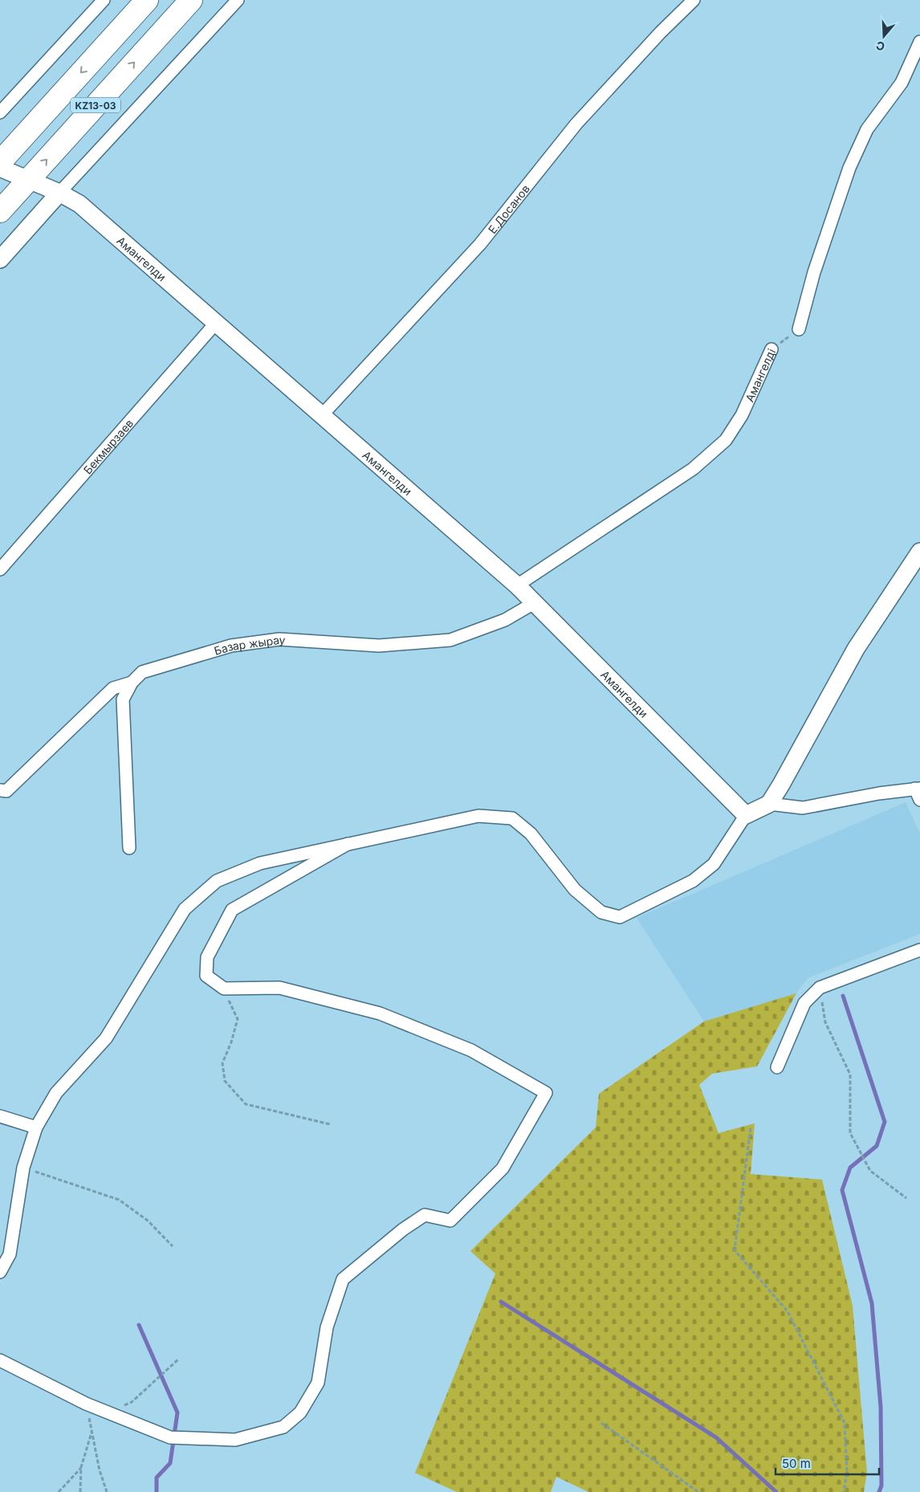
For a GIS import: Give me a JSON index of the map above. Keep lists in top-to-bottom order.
{
  "streets": {
    "highway": ["KZ13-03"],
    "main road": ["Амангелди"],
    "street": [
      "Е.Досанов",
      "Амангелді",
      "Бекмырзаев",
      "Базар жырау"
    ]
  },
  "crossings": [
    ["KZ13-03", "Амангелди"],
    ["Е.Досанов", "Амангелди"],
    ["Амангелди", "Амангелді"],
    ["Амангелди", "Бекмырзаев"],
    ["Амангелди", "Базар жырау"]
  ],
  "scale_bar": "50 m",
  "north": "bottom"
}
